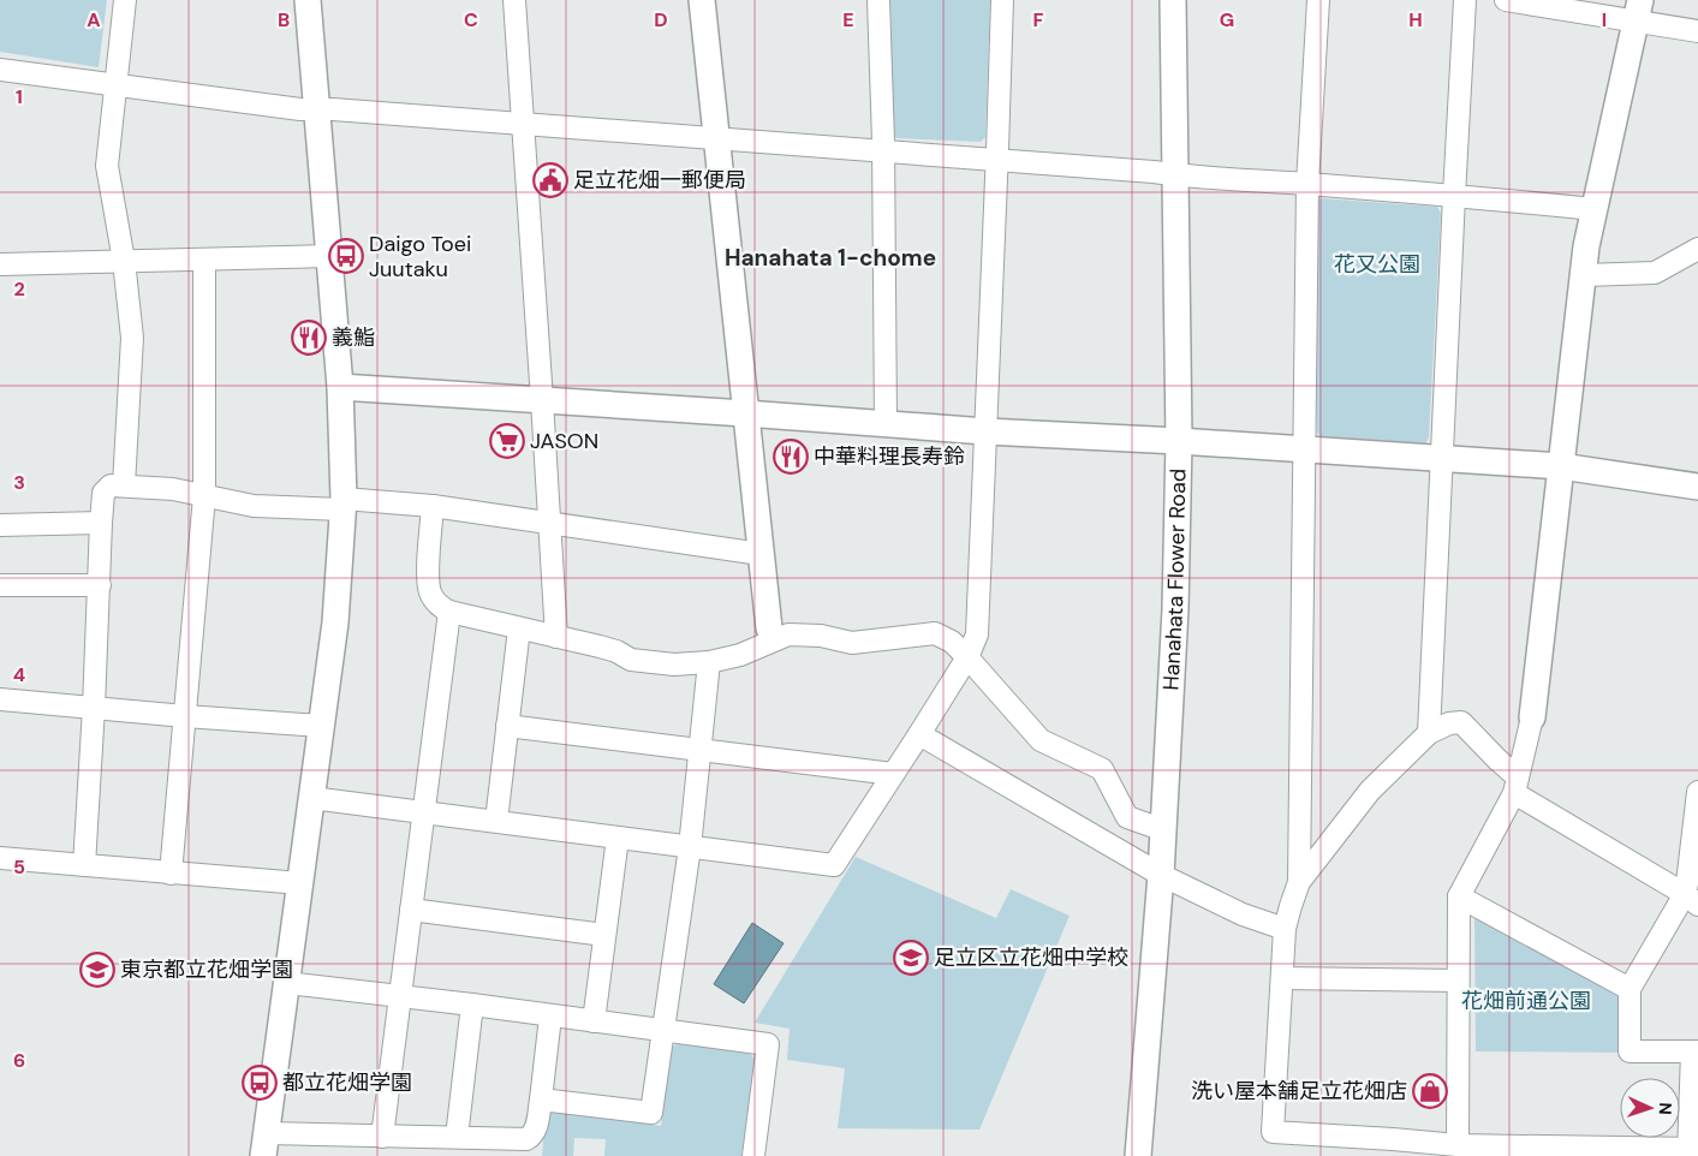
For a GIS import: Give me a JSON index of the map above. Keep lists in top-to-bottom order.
{
  "streets": {
    "street": ["Hanahata Flower Road"]
  },
  "districts": ["Hanahata 1-chome"],
  "parks": ["花又公園", "花畑前通公園"],
  "places": {
    "public building": ["足立花畑一郵便局"],
    "bus stop": ["Daigo Toei Juutaku", "都立花畑学園"],
    "restaurant": ["義鮨", "中華料理長寿鈴"],
    "supermarket": ["JASON"],
    "school or university": ["足立区立花畑中学校", "東京都立花畑学園"],
    "shop": ["洗い屋本舗足立花畑店"]
  },
  "north": "right",
  "grid": {
    "columns": [
      "A",
      "B",
      "C",
      "D",
      "E",
      "F",
      "G",
      "H",
      "I"
    ],
    "rows": [
      "1",
      "2",
      "3",
      "4",
      "5",
      "6"
    ]
  }
}
